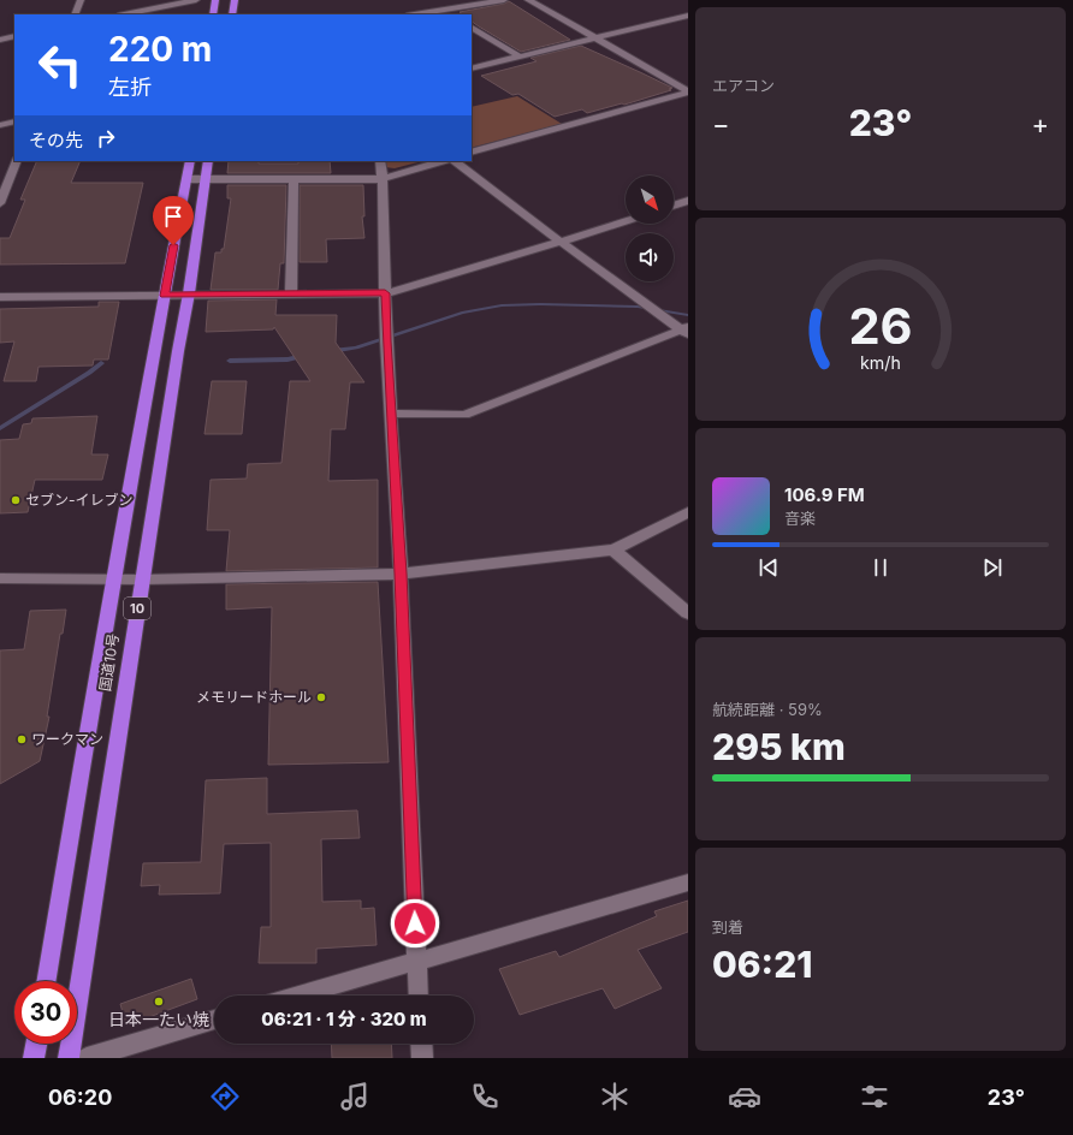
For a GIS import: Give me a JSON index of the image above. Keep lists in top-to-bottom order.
{
  "streets": {
    "highway": ["10", "国道10号"]
  },
  "places": [
    "セブン-イレブン",
    "メモリードホール",
    "ワークマン",
    "日本一たい焼"
  ],
  "north": "bottom right",
  "page": {
    "tile": [
      "エアコン",
      ["航続距離 · 59%", "295 km"],
      ["到着", "06:21"]
    ],
    "turn": ["220 m", "左折"],
    "heat": ["−", "23°", "+"],
    "then": "その先",
    "song": ["106.9 FM", "音楽"],
    "limit": "30",
    "trip": "06:21 · 1 分 · 320 m",
    "tabs": ["06:20", "23°"],
    "gauge": ["26", "km/h"]
  }
}
